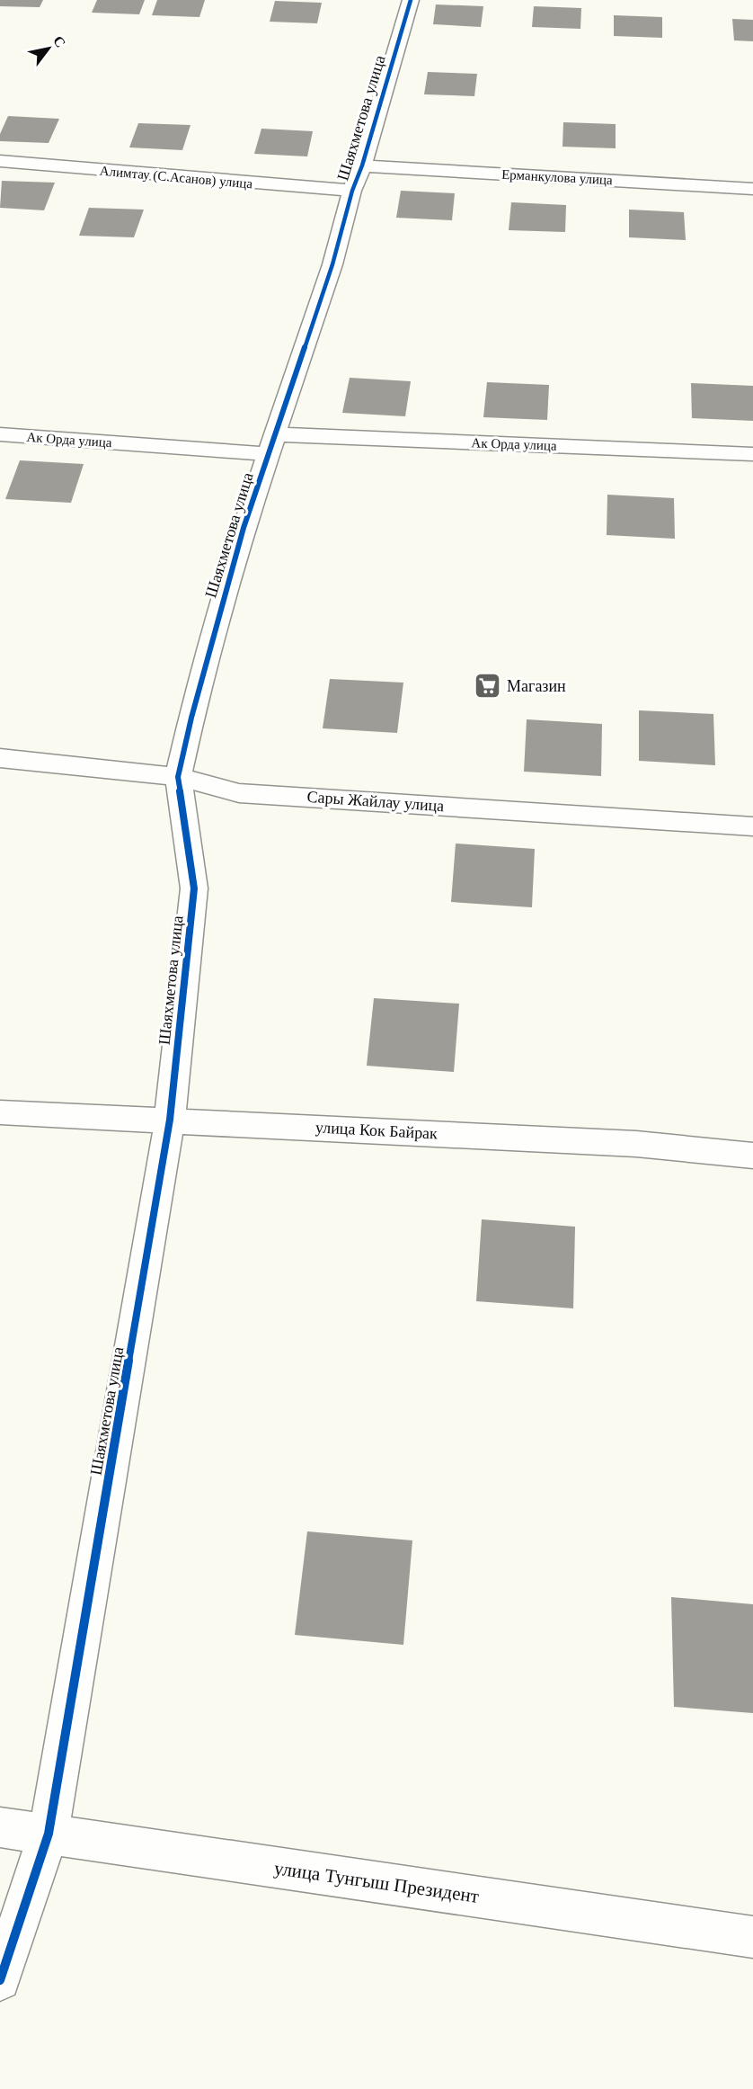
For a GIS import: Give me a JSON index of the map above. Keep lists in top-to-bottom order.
{
  "streets": {
    "street": [
      "Шаяхметова улица",
      "Алимтау (С.Асанов) улица",
      "Ерманкулова улица",
      "Ак Орда улица",
      "Сары Жайлау улица",
      "улица Кок Байрак",
      "улица Тунгыш Президент"
    ]
  },
  "crossings": [
    ["Шаяхметова улица", "Алимтау (С.Асанов) улица"],
    ["Шаяхметова улица", "Ерманкулова улица"],
    ["Шаяхметова улица", "Ак Орда улица"],
    ["Шаяхметова улица", "Сары Жайлау улица"],
    ["Шаяхметова улица", "улица Кок Байрак"],
    ["Шаяхметова улица", "улица Тунгыш Президент"],
    ["Алимтау (С.Асанов) улица", "Ерманкулова улица"]
  ],
  "places": {
    "supermarket": ["Магазин"]
  },
  "north": "top right"
}
